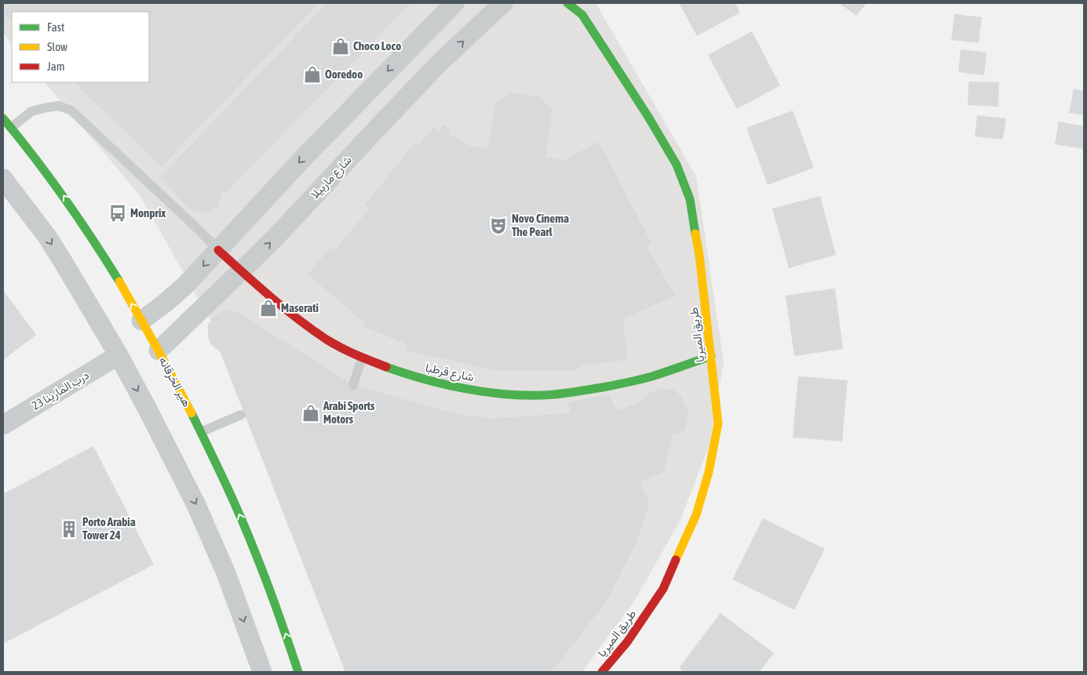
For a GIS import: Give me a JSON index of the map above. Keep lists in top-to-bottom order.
{
  "streets": {
    "street": [
      "شارع ماربيلا",
      "طريق الميريا",
      "شارع قرطبا",
      "هير الخرقانه",
      "درب المارينا 23"
    ]
  },
  "crossings": [
    ["شارع ماربيلا", "شارع قرطبا"],
    ["شارع ماربيلا", "هير الخرقانه"],
    ["طريق الميريا", "شارع قرطبا"]
  ],
  "places": {
    "shop": [
      "Choco Loco",
      "Ooredoo",
      "Maserati",
      "Arabi Sports Motors"
    ],
    "bus stop": ["Monprix"],
    "theatre": ["Novo Cinema The Pearl"],
    "building": ["Porto Arabia Tower 24"]
  },
  "legend": ["Fast", "Slow", "Jam"]
}
